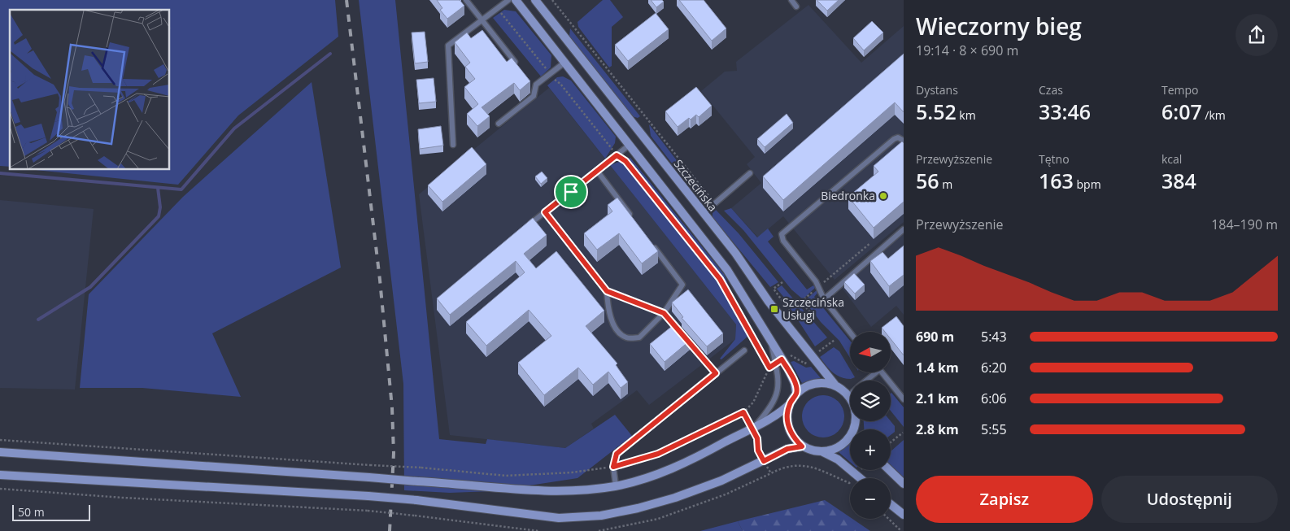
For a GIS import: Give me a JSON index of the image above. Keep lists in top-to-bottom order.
{
  "streets": {
    "main road": ["Szczecińska"]
  },
  "places": {
    "other": ["Biedronka"],
    "transit": ["Szczecińska Usługi"]
  },
  "scale_bar": "50 m",
  "north": "left",
  "page": {
    "heading": ["Wieczorny bieg", "19:14 · 8 × 690 m"],
    "stats": [
      ["Dystans", "5.52 km"],
      ["Czas", "33:46"],
      ["Tempo", "6:07 /km"],
      ["Przewyższenie", "56 m"],
      ["Tętno", "163 bpm"],
      ["kcal", "384"]
    ],
    "chart": ["Przewyższenie", "184–190 m"],
    "list": [
      {
        "name": "690 m",
        "note": "5:43"
      },
      {
        "name": "1.4 km",
        "note": "6:20"
      },
      {
        "name": "2.1 km",
        "note": "6:06"
      },
      {
        "name": "2.8 km",
        "note": "5:55"
      }
    ],
    "map_buttons": ["+", "−"],
    "buttons": ["Zapisz", "Udostępnij"],
    "scale": "50 m"
  }
}
